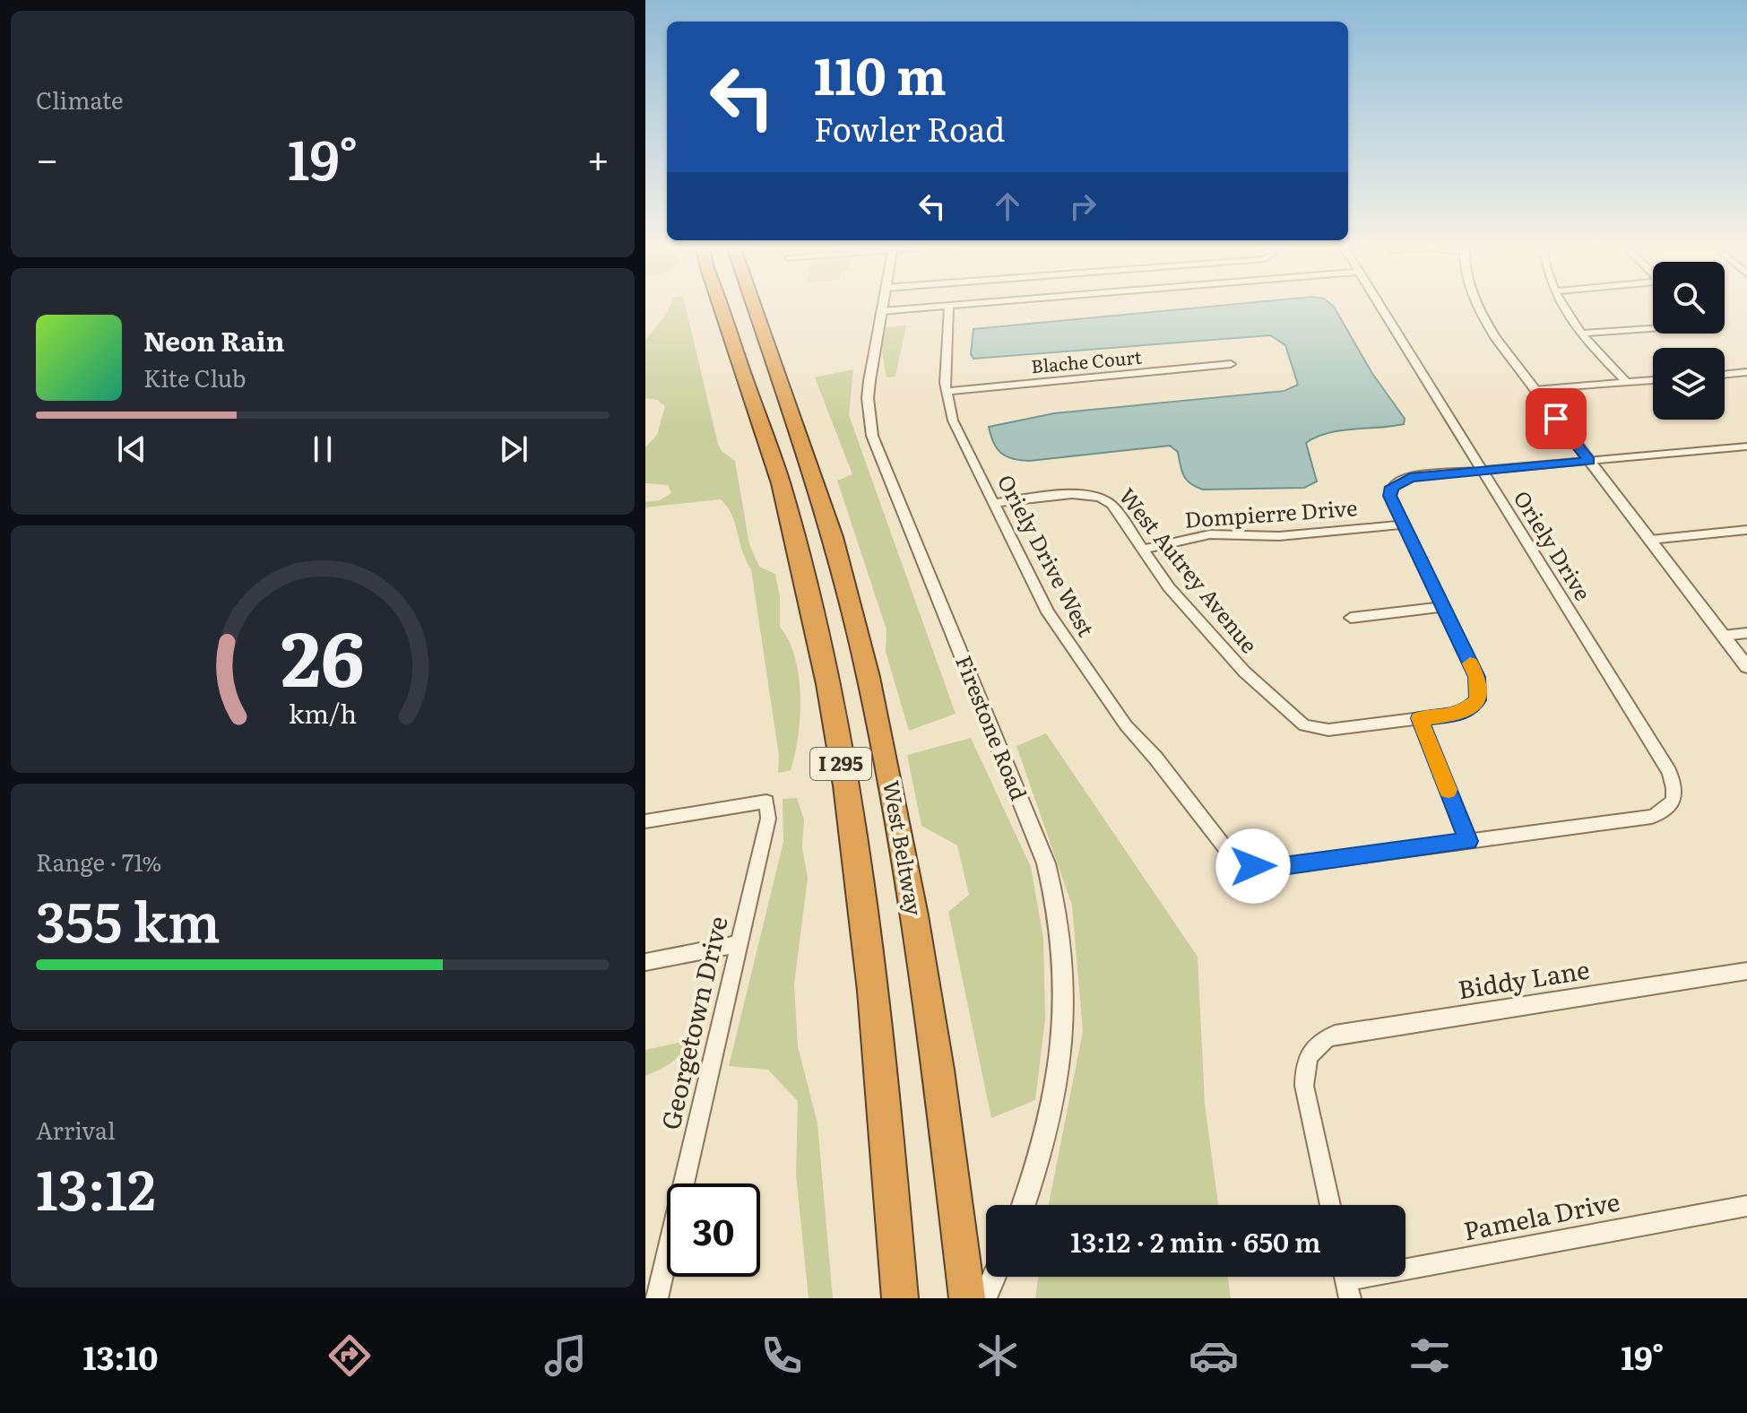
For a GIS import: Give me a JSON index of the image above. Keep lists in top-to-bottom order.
{
  "streets": {
    "highway": ["I 295", "West Beltway"],
    "street": [
      "Blache Court",
      "Dompierre Drive",
      "Oriely Drive",
      "Oriely Drive West",
      "West Autrey Avenue",
      "Firestone Road",
      "Biddy Lane",
      "Georgetown Drive",
      "Pamela Drive"
    ]
  },
  "crossings": [
    ["Blache Court", "Oriely Drive West"],
    ["Dompierre Drive", "West Autrey Avenue"],
    ["Oriely Drive", "Oriely Drive West"],
    ["Oriely Drive West", "West Autrey Avenue"]
  ],
  "page": {
    "tile": [
      "Climate",
      ["Range · 71%", "355 km"],
      ["Arrival", "13:12"]
    ],
    "turn": ["110 m", "Fowler Road"],
    "heat": ["−", "19°", "+"],
    "song": ["Neon Rain", "Kite Club"],
    "limit": "30",
    "trip": "13:12 · 2 min · 650 m",
    "tabs": ["13:10", "19°"],
    "gauge": ["26", "km/h"]
  }
}
